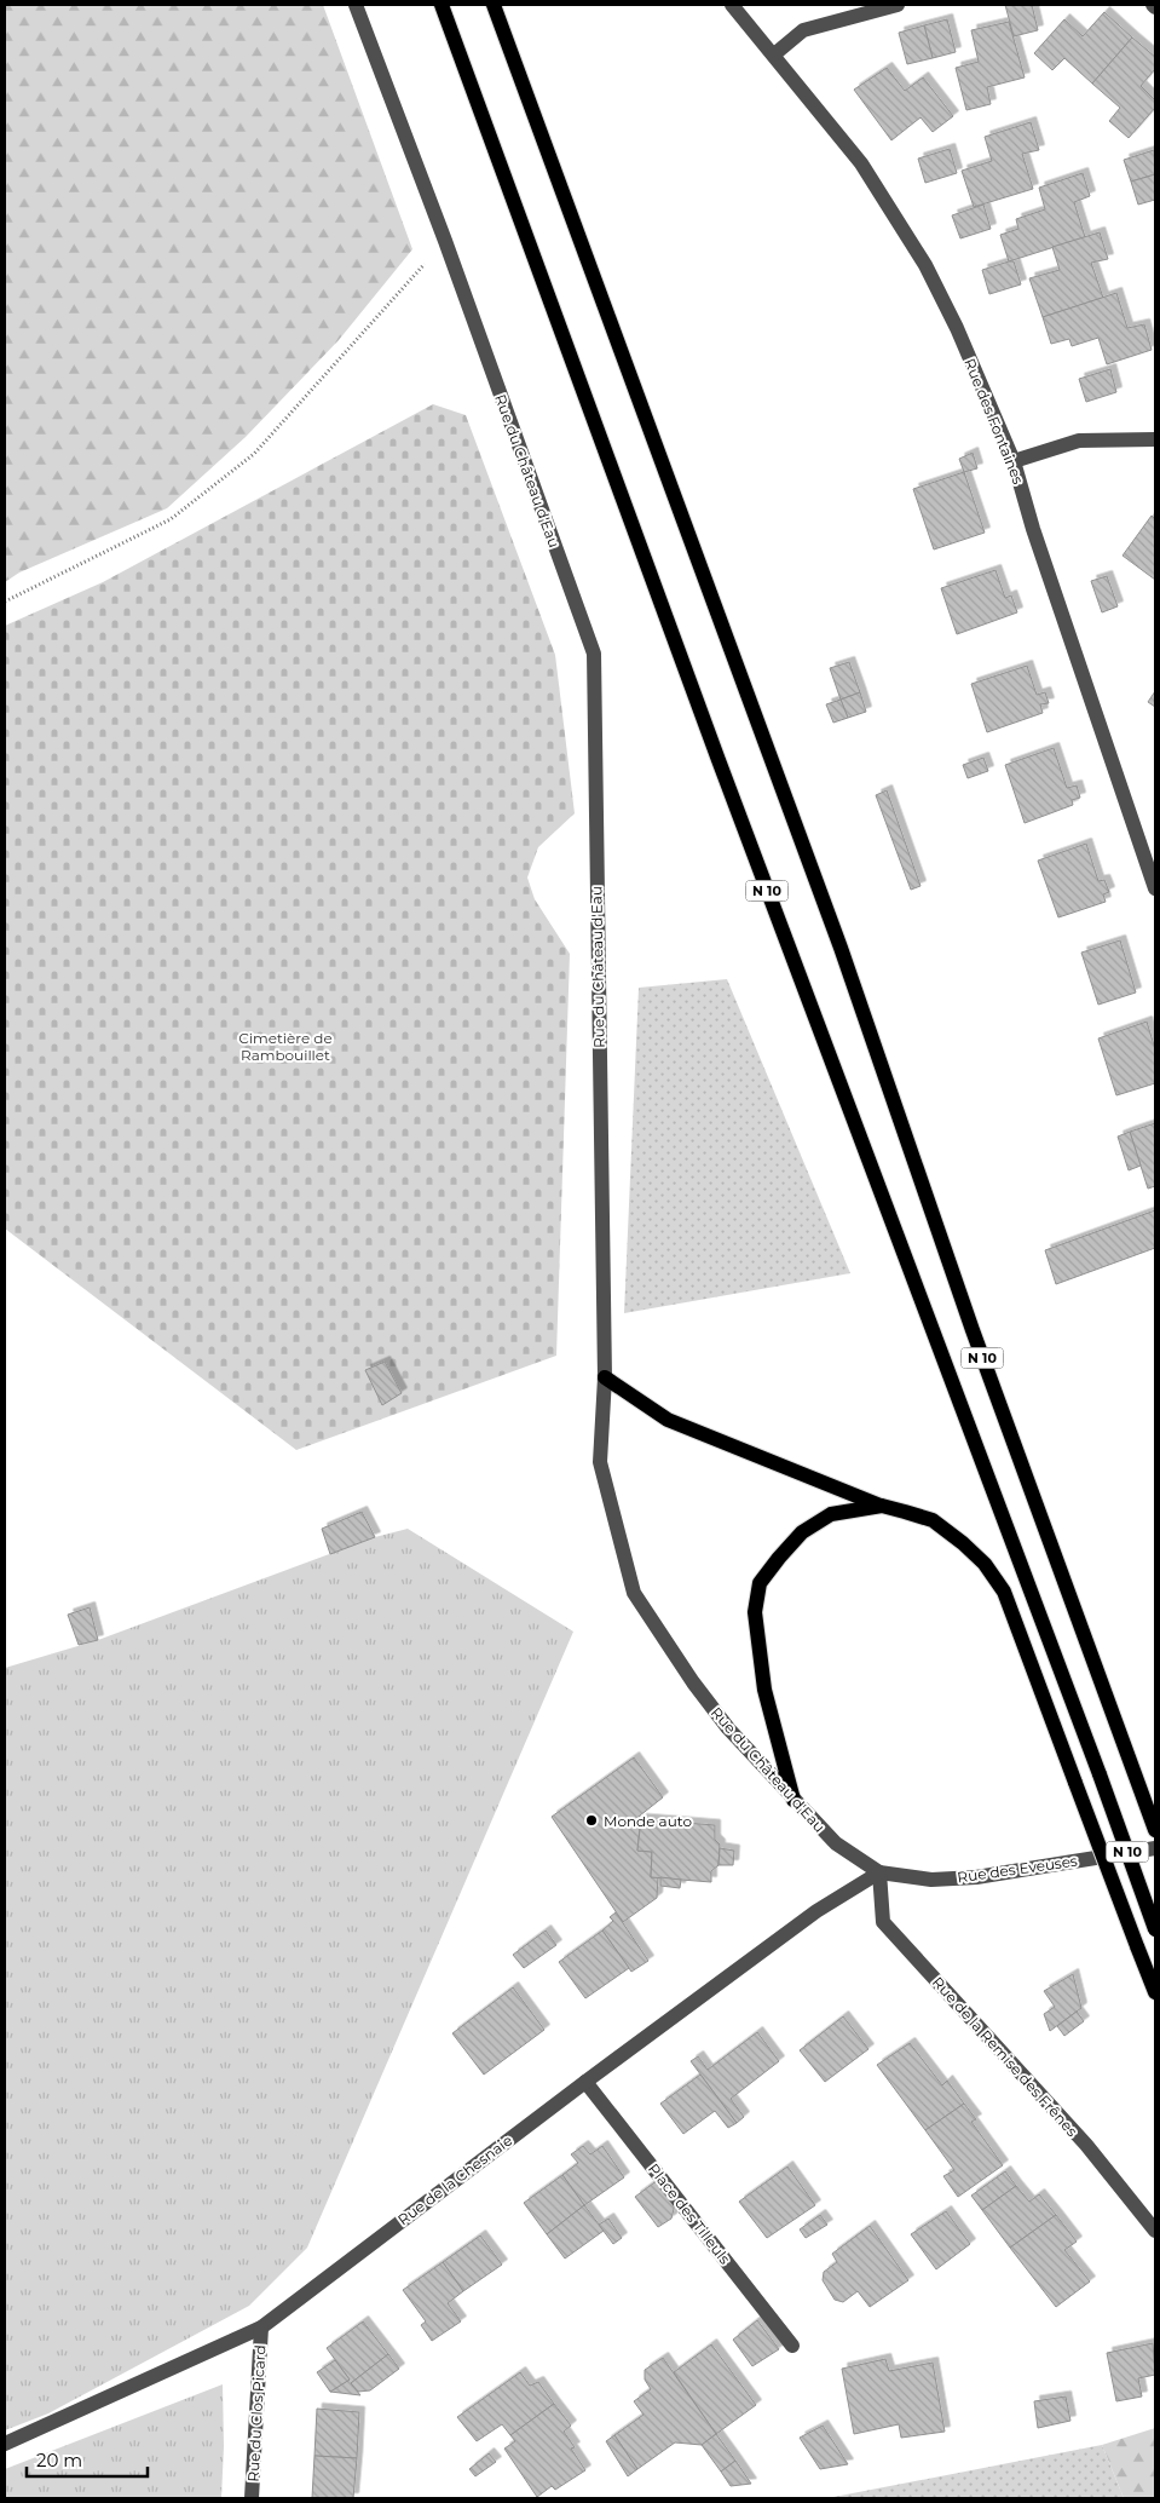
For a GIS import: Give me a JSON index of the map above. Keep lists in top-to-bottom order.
{
  "streets": {
    "main road": ["N 10"],
    "street": [
      "Rue des Fontaines",
      "Rue du Château d'Eau",
      "Rue des Eveuses",
      "Rue de la Remise des Frênes",
      "Rue de la Chesnaie",
      "Place des Tilleuls",
      "Rue du Clos Picard"
    ]
  },
  "crossings": [
    ["Rue du Château d'Eau", "Rue des Eveuses"],
    ["Rue du Château d'Eau", "Rue de la Remise des Frênes"],
    ["Rue du Château d'Eau", "Rue de la Chesnaie"],
    ["Rue des Eveuses", "Rue de la Remise des Frênes"],
    ["Rue des Eveuses", "Rue de la Chesnaie"],
    ["Rue de la Remise des Frênes", "Rue de la Chesnaie"],
    ["Rue de la Chesnaie", "Place des Tilleuls"],
    ["Rue de la Chesnaie", "Rue du Clos Picard"]
  ],
  "parks": ["Cimetière de Rambouillet"],
  "places": ["Monde auto"],
  "scale_bar": "20 m"
}
